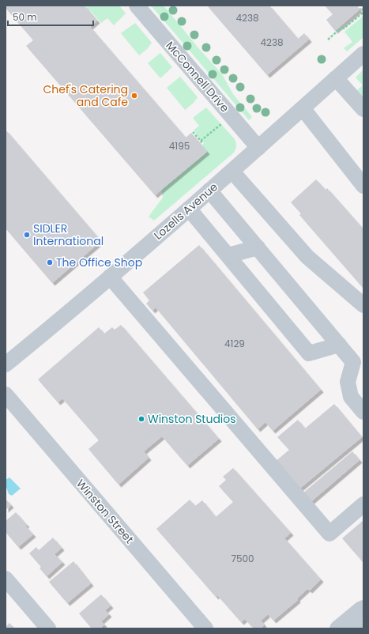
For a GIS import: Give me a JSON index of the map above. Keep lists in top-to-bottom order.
{
  "streets": {
    "street": ["McConnell Drive", "Lozells Avenue", "Winston Street"]
  },
  "crossings": [
    ["McConnell Drive", "Lozells Avenue"]
  ],
  "places": [
    "Chef's Catering and Cafe",
    "SIDLER International",
    "The Office Shop",
    "Winston Studios"
  ],
  "house_numbers": [
    "4238",
    "4238",
    "4195",
    "4129",
    "7500"
  ],
  "scale_bar": "50 m"
}
